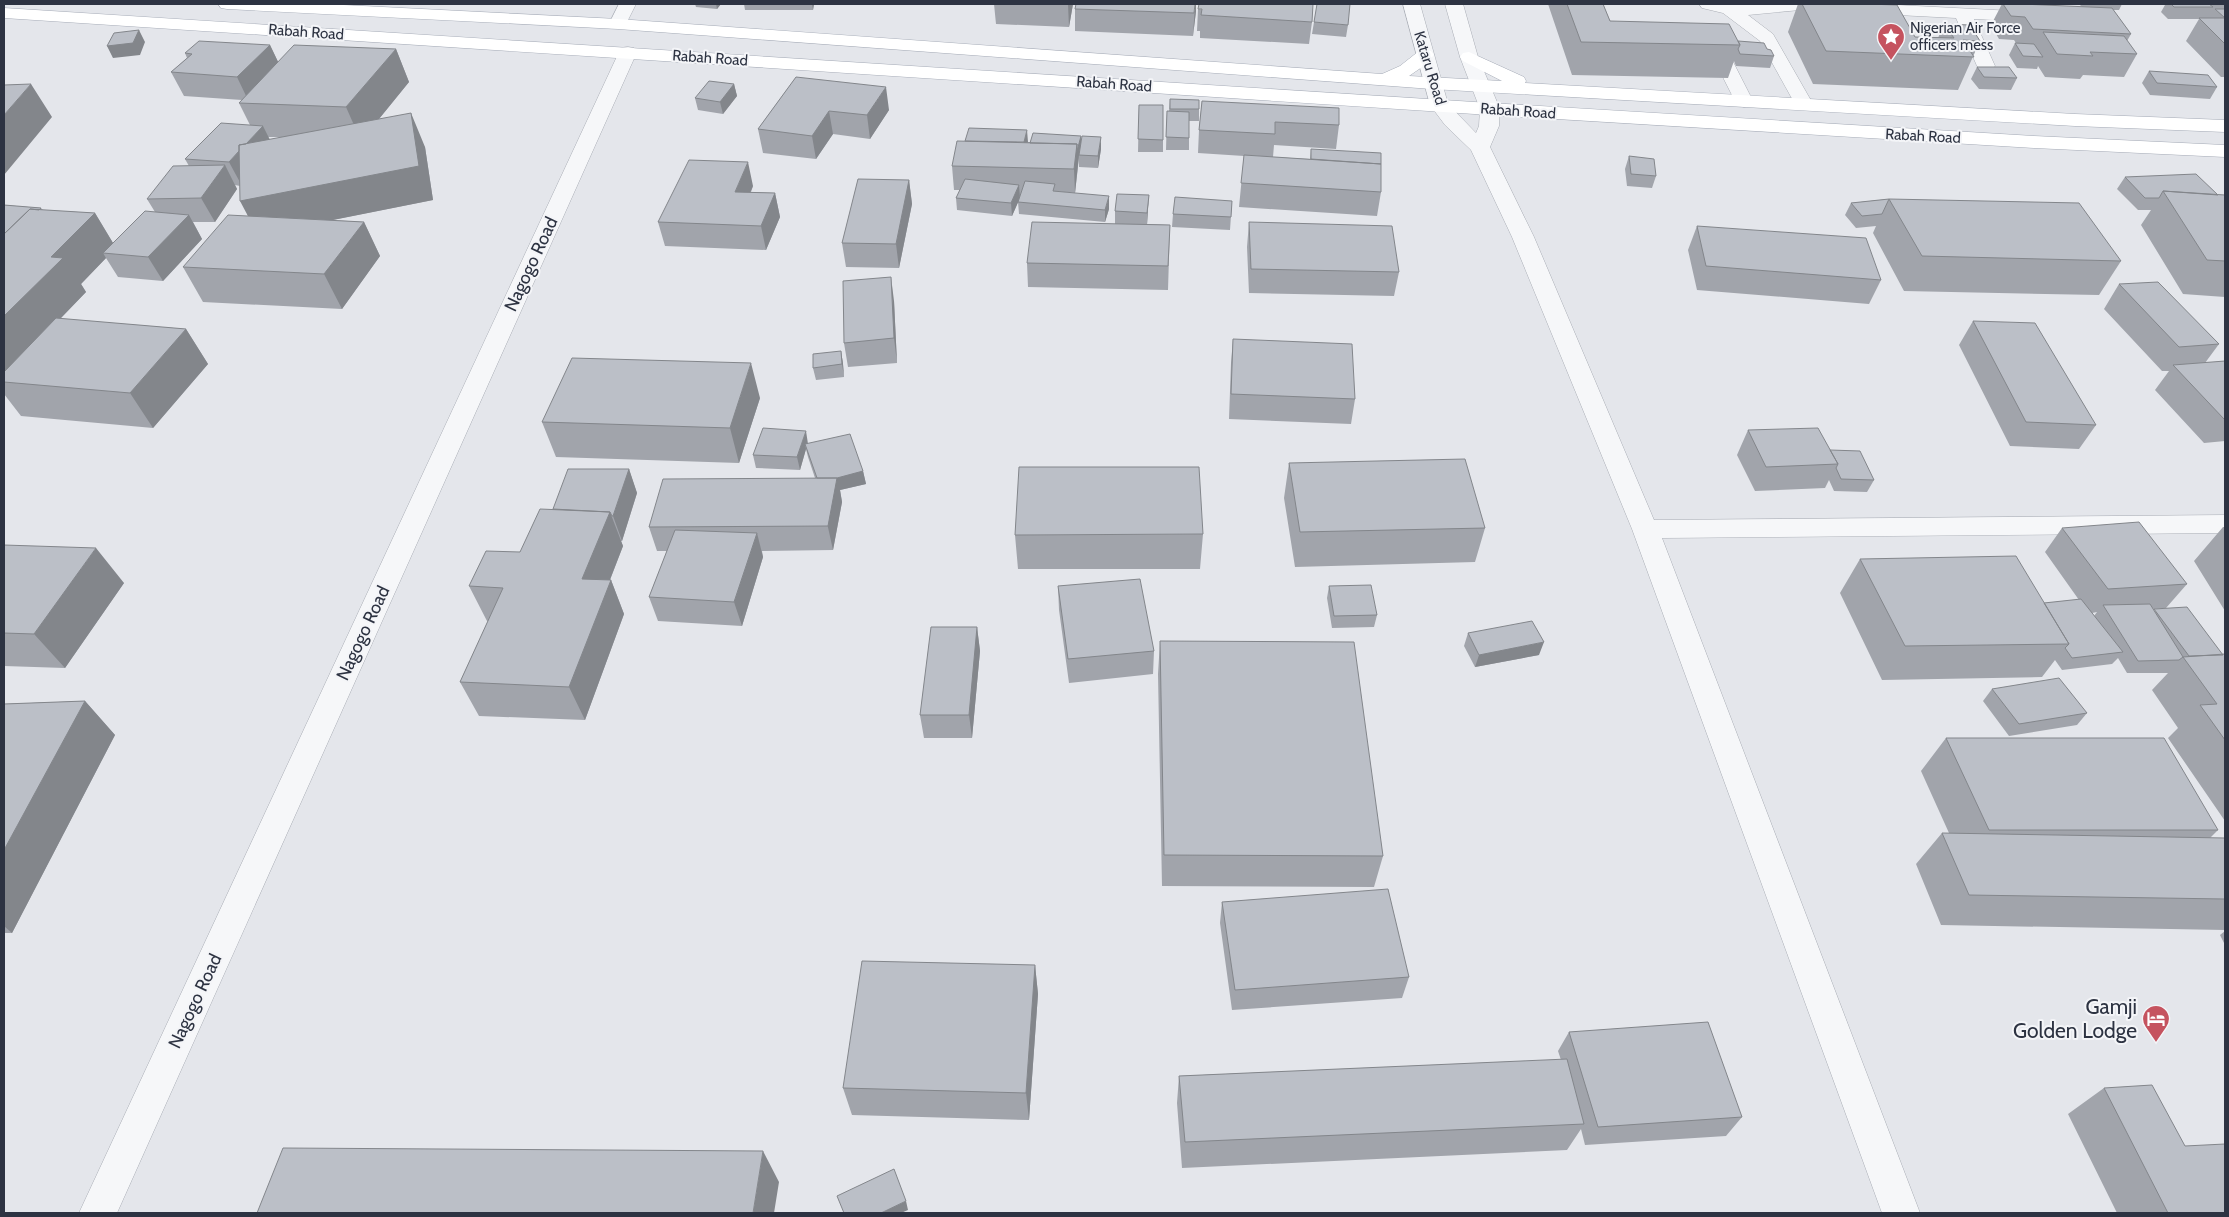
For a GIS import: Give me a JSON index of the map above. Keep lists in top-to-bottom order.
{
  "streets": {
    "main road": ["Rabah Road"],
    "street": ["Kataru Road", "Nagogo Road"]
  },
  "crossings": [
    ["Rabah Road", "Kataru Road"],
    ["Rabah Road", "Nagogo Road"]
  ],
  "places": {
    "place": ["Nigerian Air Force officers mess"],
    "hotel": ["Gamji Golden Lodge"]
  }
}
